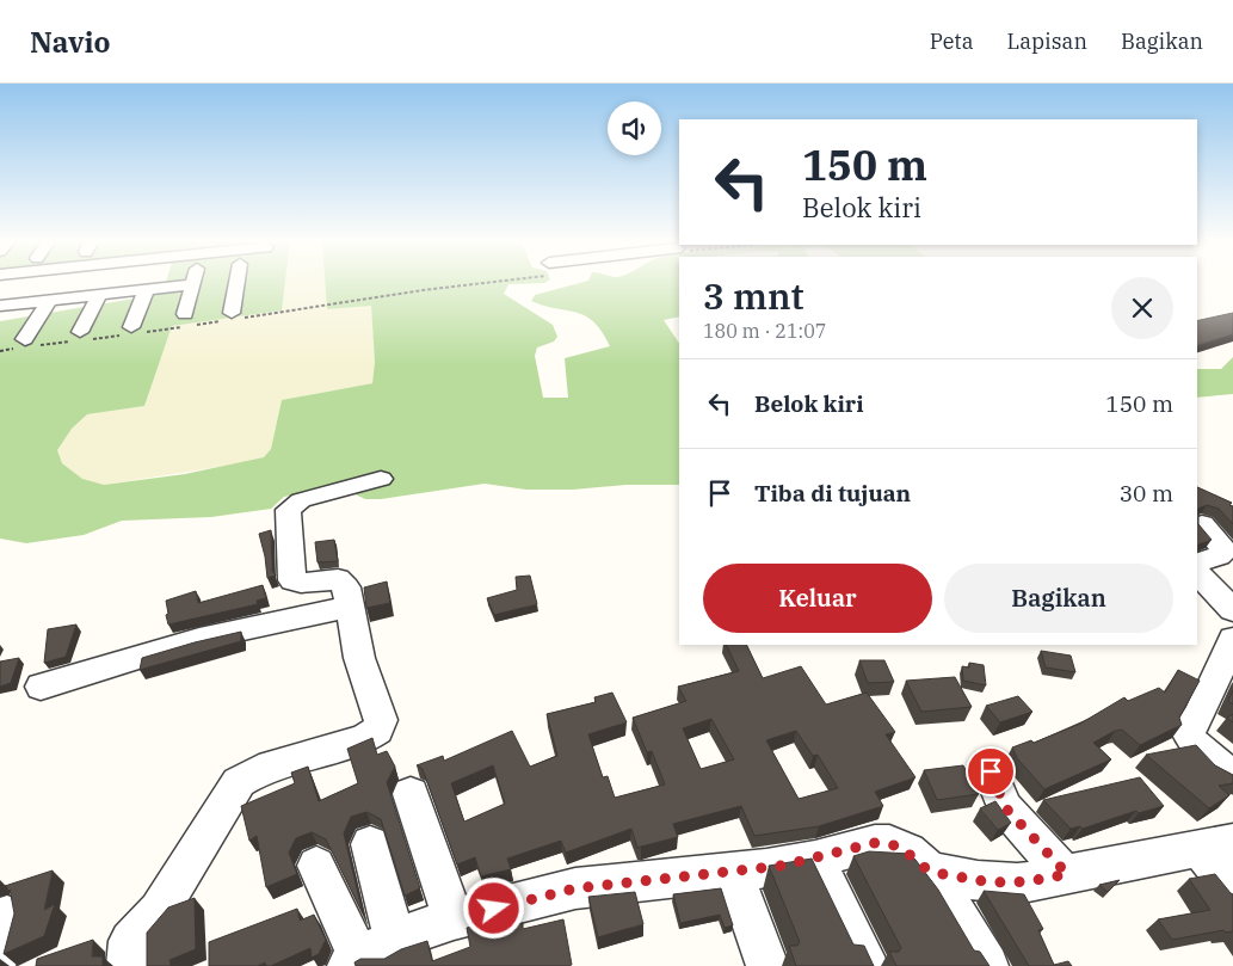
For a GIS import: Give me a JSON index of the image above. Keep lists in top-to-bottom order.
{
  "page": {
    "header": "Navio",
    "nav": ["Peta", "Lapisan", "Bagikan"],
    "turn": ["150 m", "Belok kiri"],
    "heading": ["3 mnt", "180 m · 21:07"],
    "list": [
      {
        "name": "Belok kiri",
        "value": "150 m"
      },
      {
        "name": "Tiba di tujuan",
        "value": "30 m"
      }
    ],
    "buttons": ["Keluar", "Bagikan"]
  }
}
